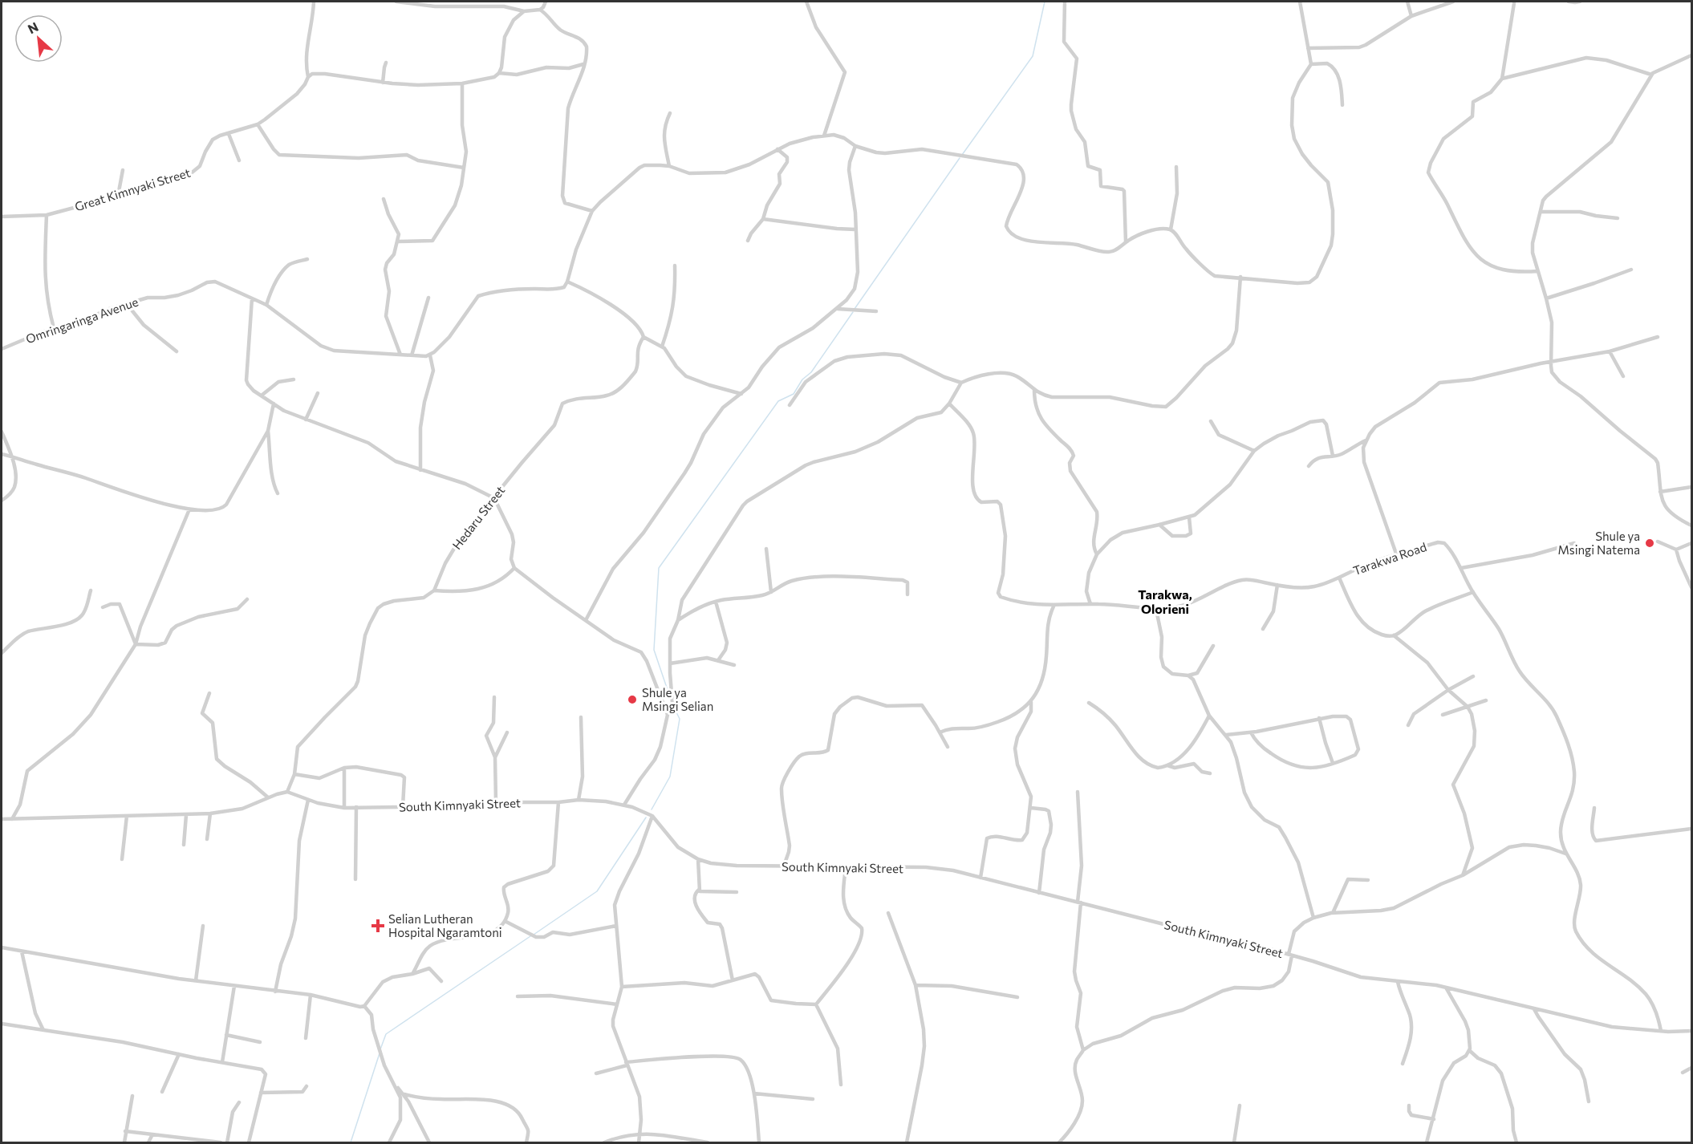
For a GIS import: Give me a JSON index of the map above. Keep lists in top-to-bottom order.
{
  "streets": {
    "street": [
      "Great Kimnyaki Street",
      "Omringaringa Avenue",
      "Hedaru Street",
      "Tarakwa Road",
      "South Kimnyaki Street"
    ]
  },
  "crossings": [
    ["Tarakwa Road", "South Kimnyaki Street"]
  ],
  "districts": ["Tarakwa, Olorieni"],
  "places": {
    "other": ["Shule ya Msingi Natema", "Shule ya Msingi Selian"],
    "health": ["Selian Lutheran Hospital Ngaramtoni"]
  },
  "north": "top left"
}
